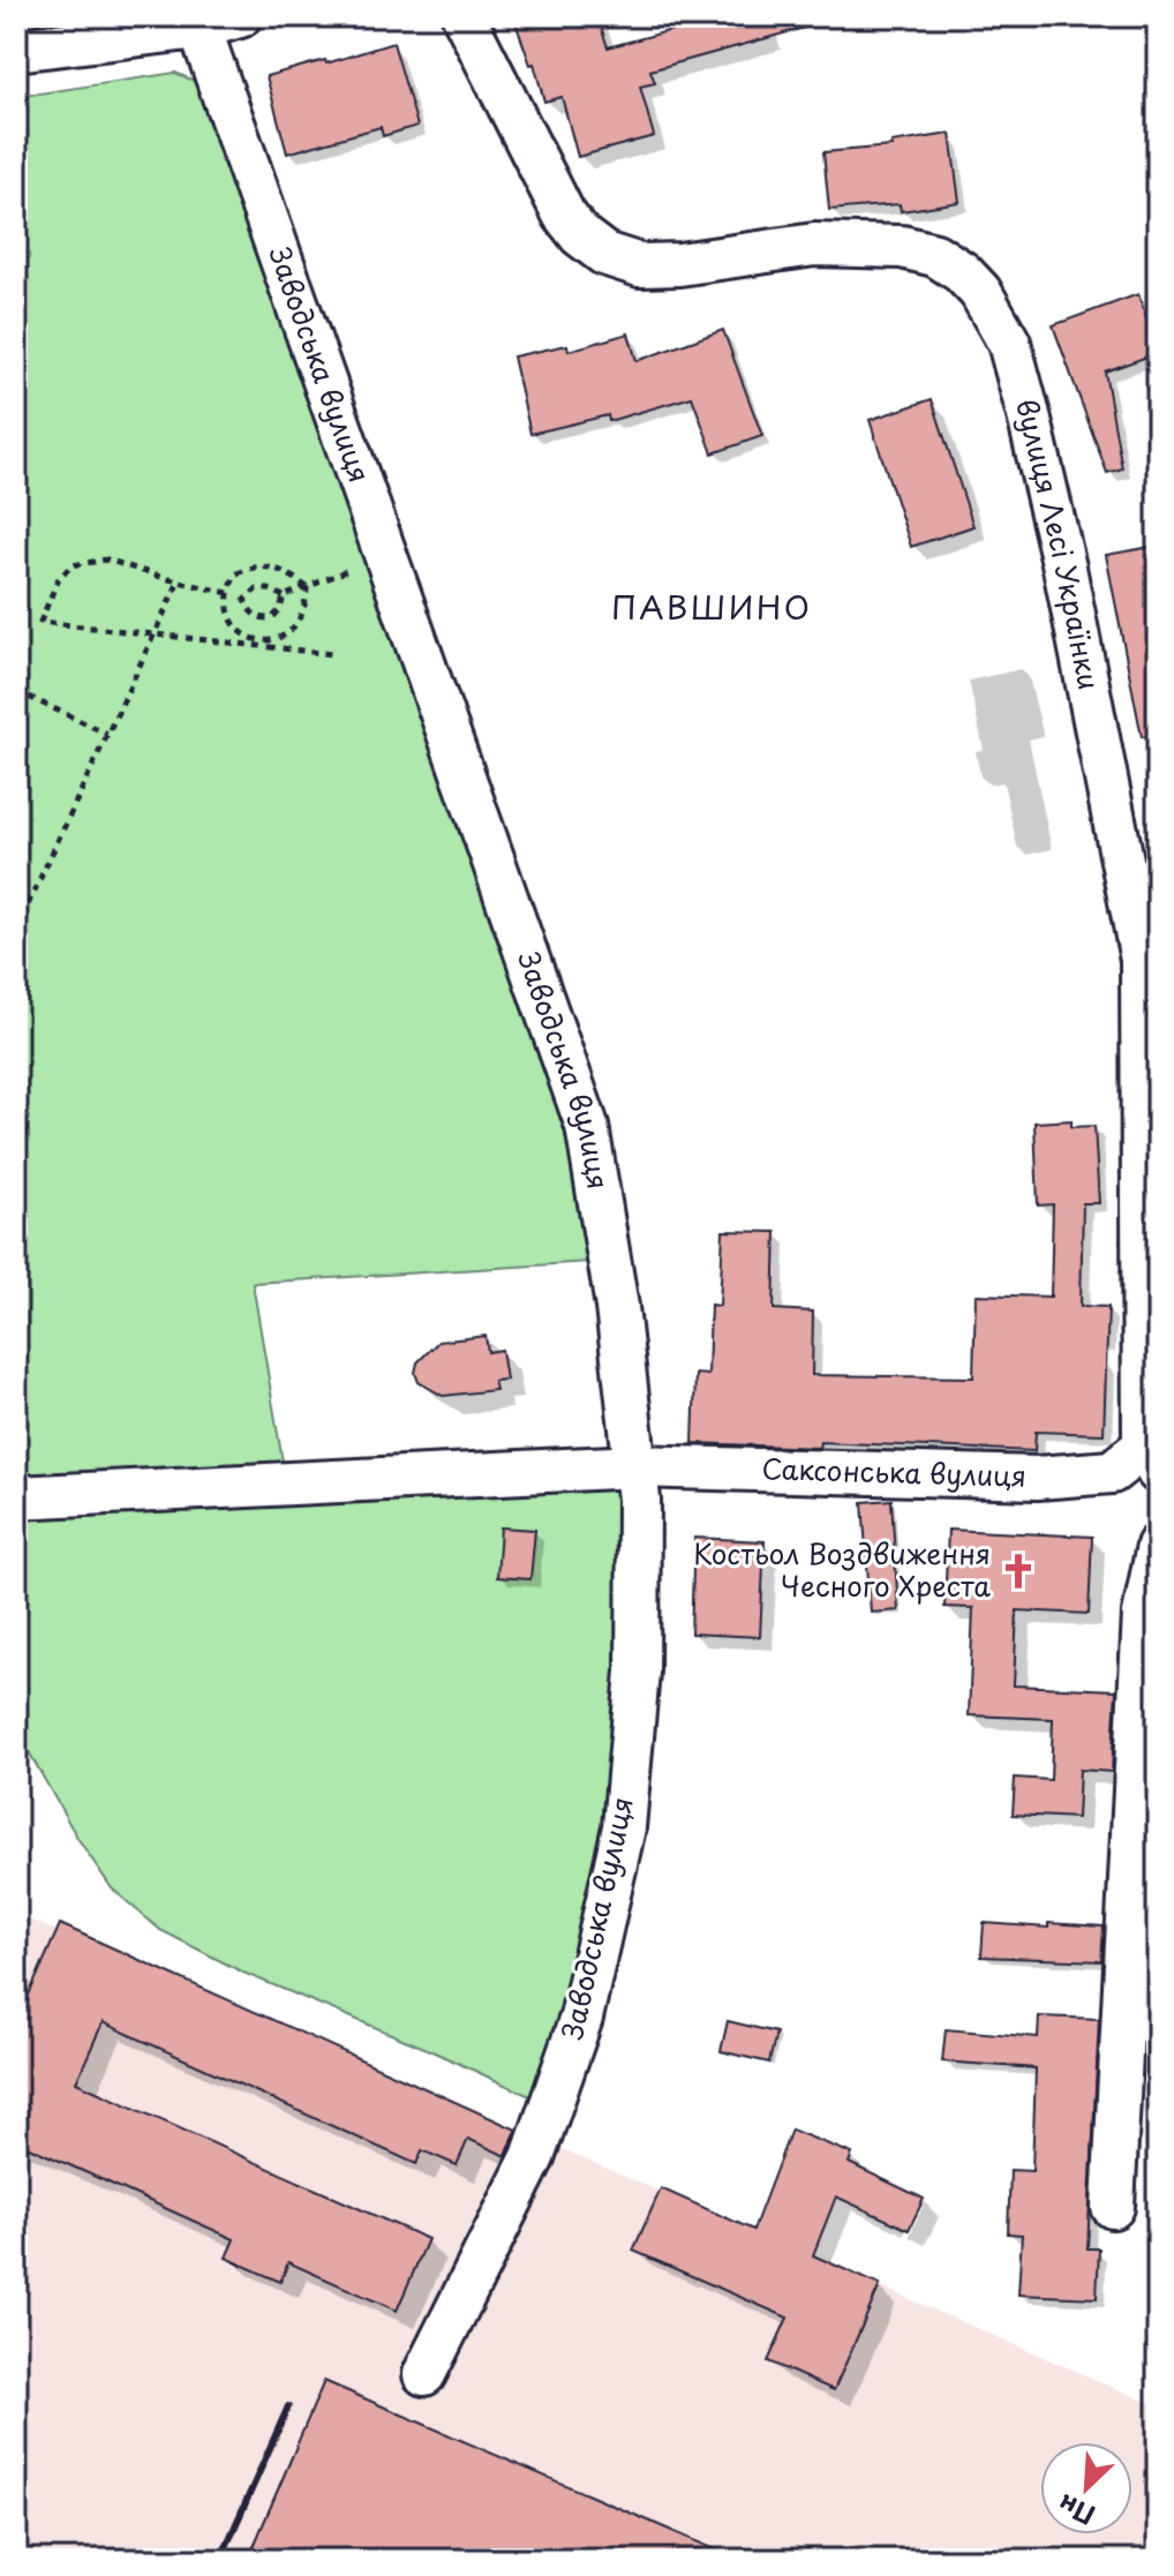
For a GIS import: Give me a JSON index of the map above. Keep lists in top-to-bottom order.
{
  "streets": {
    "street": ["Заводська вулиця", "вулиця Лесі Українки", "Саксонська вулиця"]
  },
  "crossings": [
    ["Заводська вулиця", "Саксонська вулиця"],
    ["вулиця Лесі Українки", "Саксонська вулиця"]
  ],
  "districts": ["ПАВШИНО"],
  "places": {
    "church": ["Костьол Воздвиження Чесного Хреста"]
  },
  "north": "bottom left"
}
